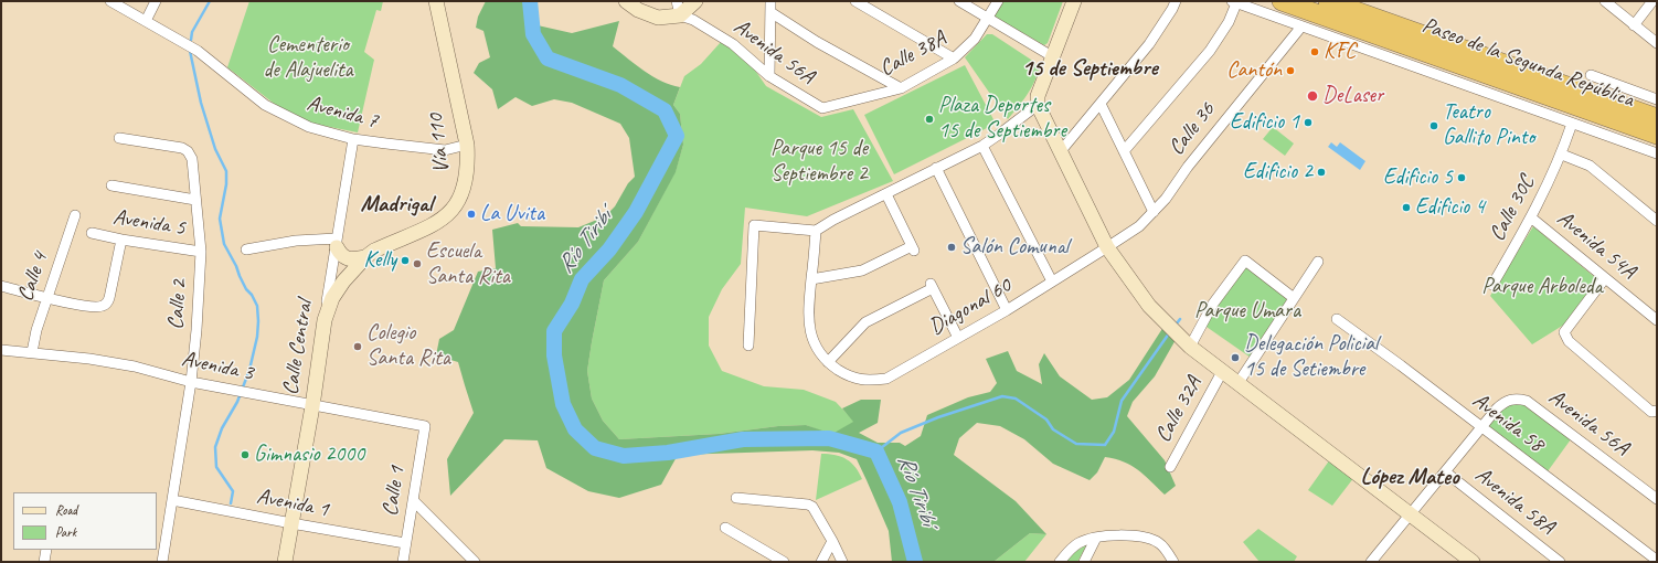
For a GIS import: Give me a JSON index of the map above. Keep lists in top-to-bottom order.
{
  "streets": {
    "highway": ["Paseo de la Segunda República"],
    "street": [
      "Avenida 56A",
      "Calle 38A",
      "Avenida 7",
      "Calle 36",
      "Vía 110",
      "Calle 30C",
      "Avenida 5",
      "Avenida 54A",
      "Calle 4",
      "Calle 2",
      "Diagonal 60",
      "Calle Central",
      "Avenida 3",
      "Calle 32A",
      "Avenida 58",
      "Calle 1",
      "Avenida 58A",
      "Avenida 1"
    ]
  },
  "crossings": [
    ["Avenida 56A", "Calle 38A"],
    ["Avenida 56A", "Avenida 58"],
    ["Avenida 7", "Vía 110"],
    ["Avenida 7", "Calle Central"],
    ["Calle 36", "Diagonal 60"],
    ["Vía 110", "Calle Central"],
    ["Calle 30C", "Avenida 54A"],
    ["Avenida 5", "Calle 2"],
    ["Calle 4", "Avenida 3"],
    ["Calle 2", "Avenida 3"],
    ["Calle 2", "Avenida 1"],
    ["Calle Central", "Avenida 3"],
    ["Calle Central", "Avenida 1"],
    ["Avenida 3", "Calle 1"],
    ["Calle 1", "Avenida 1"]
  ],
  "districts": ["15 de Septiembre", "Madrigal", "López Mateo"],
  "water": ["Río Tiribí"],
  "parks": [
    "Cementerio de Alajuelita",
    "Parque 15 de Septiembre 2",
    "Parque Arboleda",
    "Parque Umara"
  ],
  "places": [
    "KFC",
    "Cantón",
    "DeLaser",
    "Plaza Deportes 15 de Septiembre",
    "Edificio 1",
    "Teatro Gallito Pinto",
    "Edificio 2",
    "Edificio 5",
    "Edificio 4",
    "La Uvita",
    "Salón Comunal",
    "Kelly",
    "Escuela Santa Rita",
    "Colegio Santa Rita",
    "Delegación Policial 15 de Setiembre",
    "Gimnasio 2000"
  ],
  "legend": ["Road", "Park"]
}
